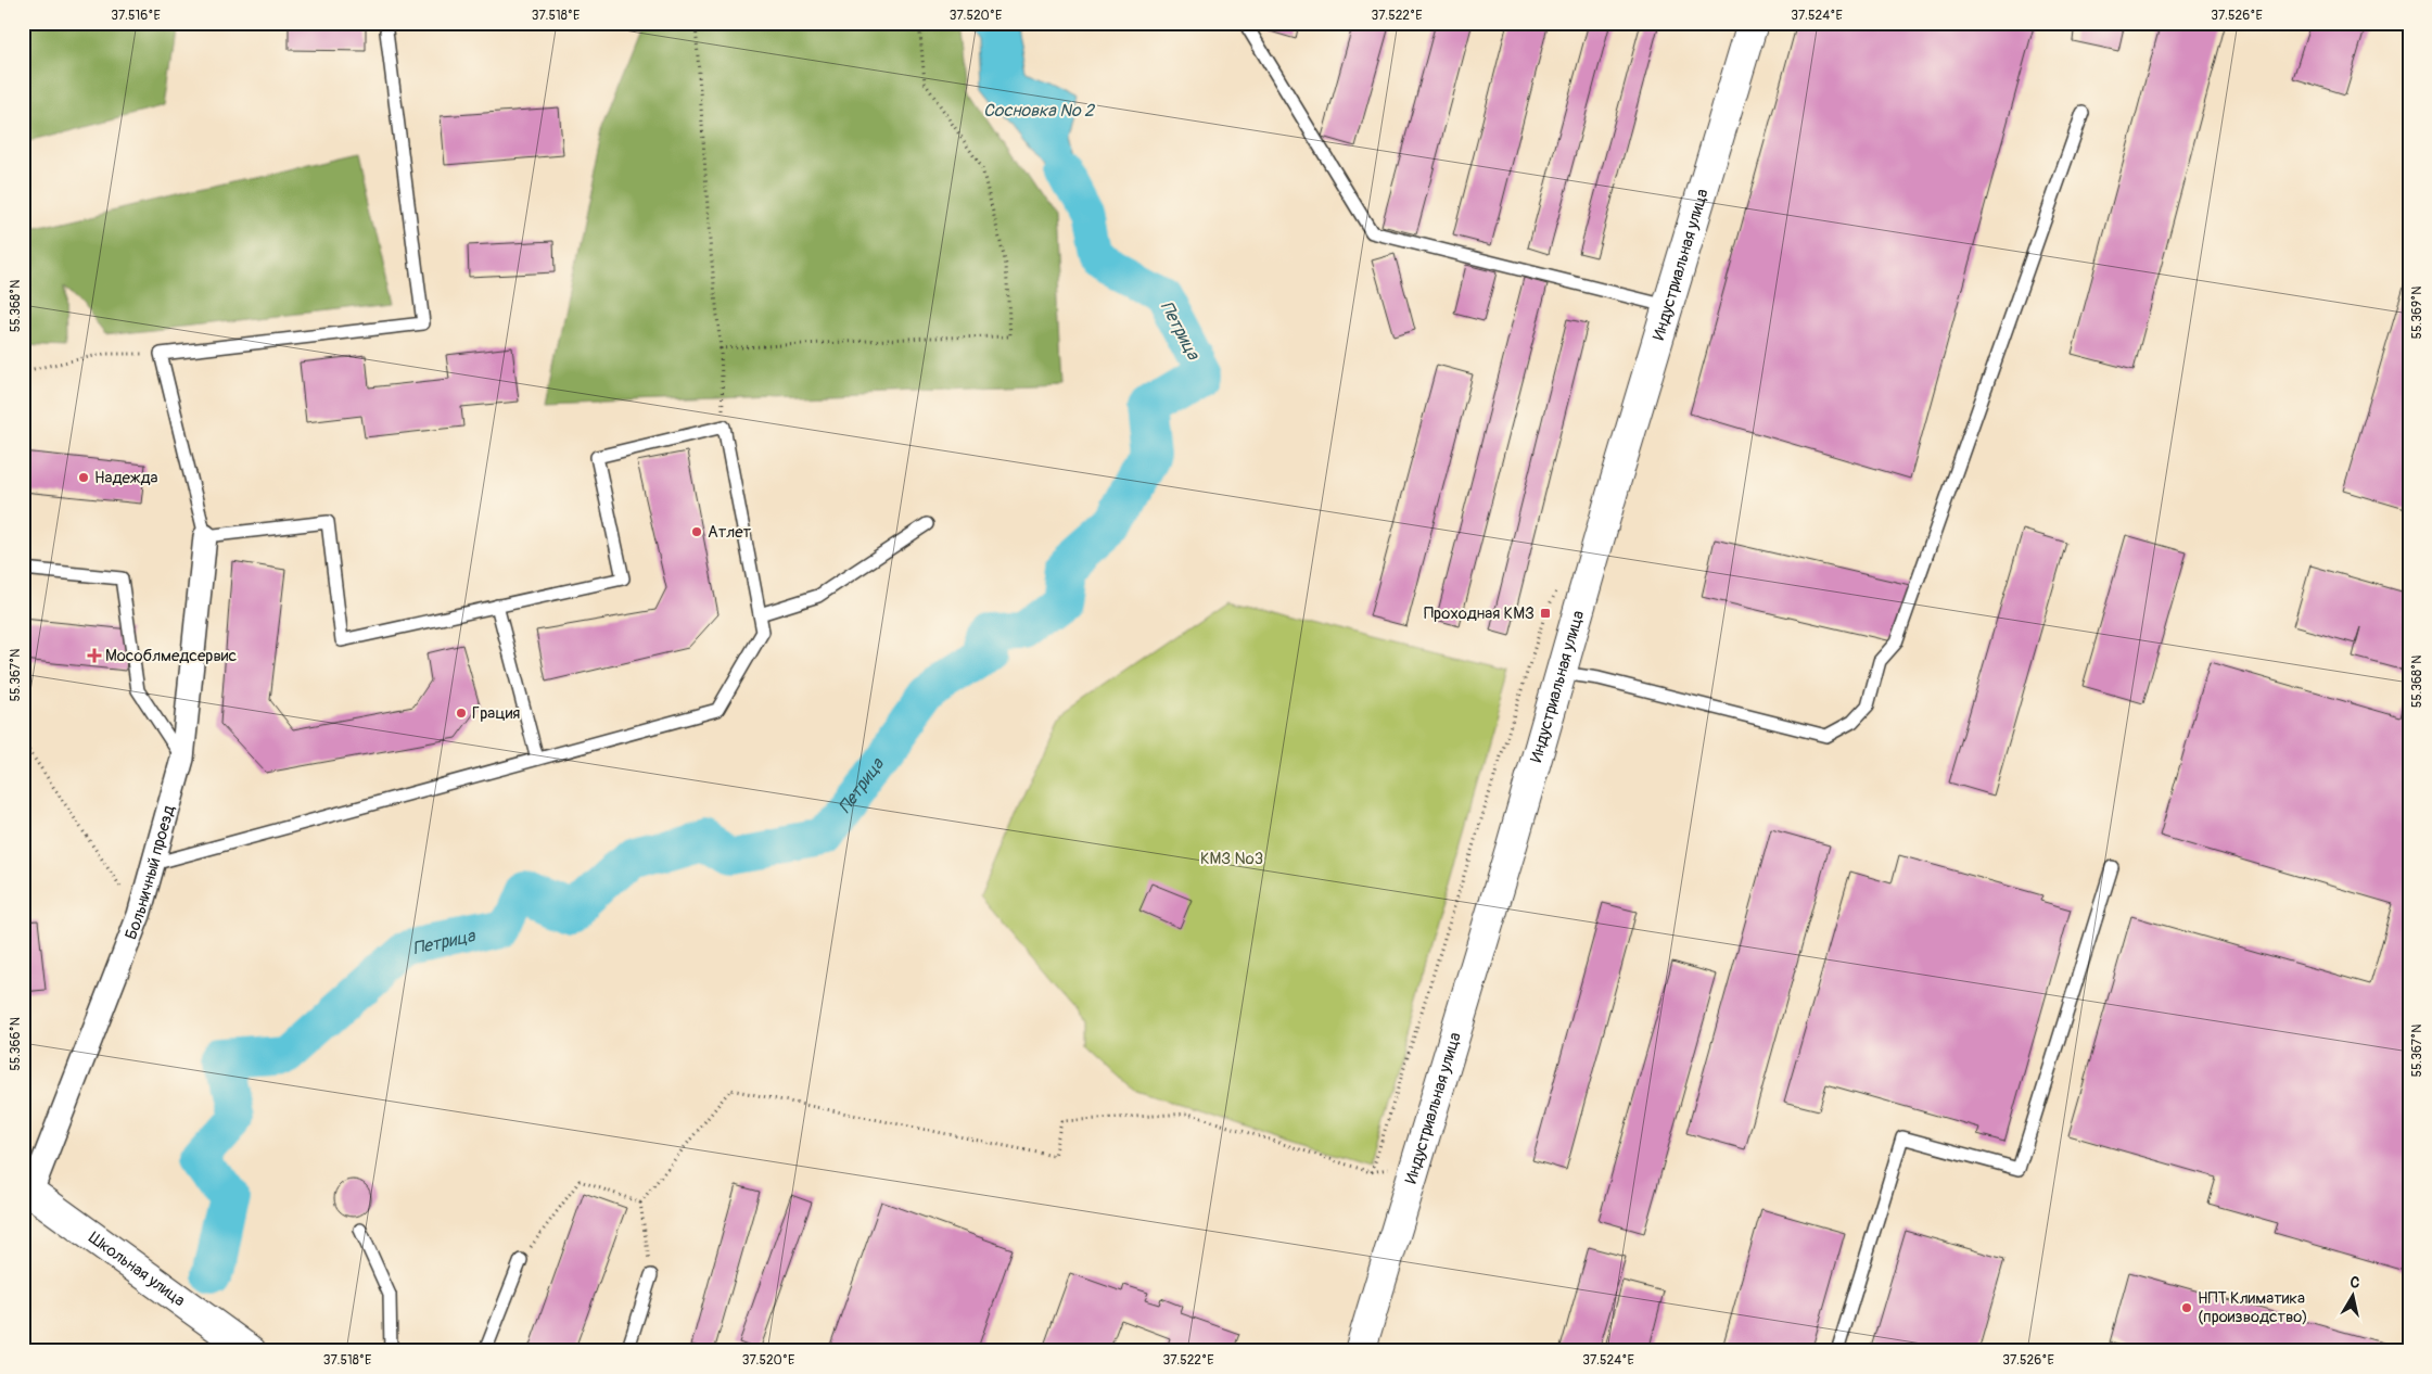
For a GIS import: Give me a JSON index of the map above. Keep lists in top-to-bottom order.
{
  "streets": {
    "main road": ["Индустриальная улица", "Школьная улица"],
    "street": ["Больничный проезд"]
  },
  "crossings": [
    ["Больничный проезд", "Школьная улица"]
  ],
  "water": ["Сосновка № 2", "Петрица"],
  "parks": ["КМЗ №3"],
  "places": {
    "other": [
      "Надежда",
      "Атлет",
      "Грация",
      "НПТ Климатика (производство)"
    ],
    "transit": ["Проходная КМЗ"],
    "health": ["Мособлмедсервис"]
  },
  "north": "top",
  "coordinates": [
    "37.516°E",
    "37.518°E",
    "37.520°E",
    "37.522°E",
    "37.524°E",
    "37.526°E",
    "55.368°N",
    "55.369°N",
    "55.367°N",
    "55.366°N"
  ]
}
